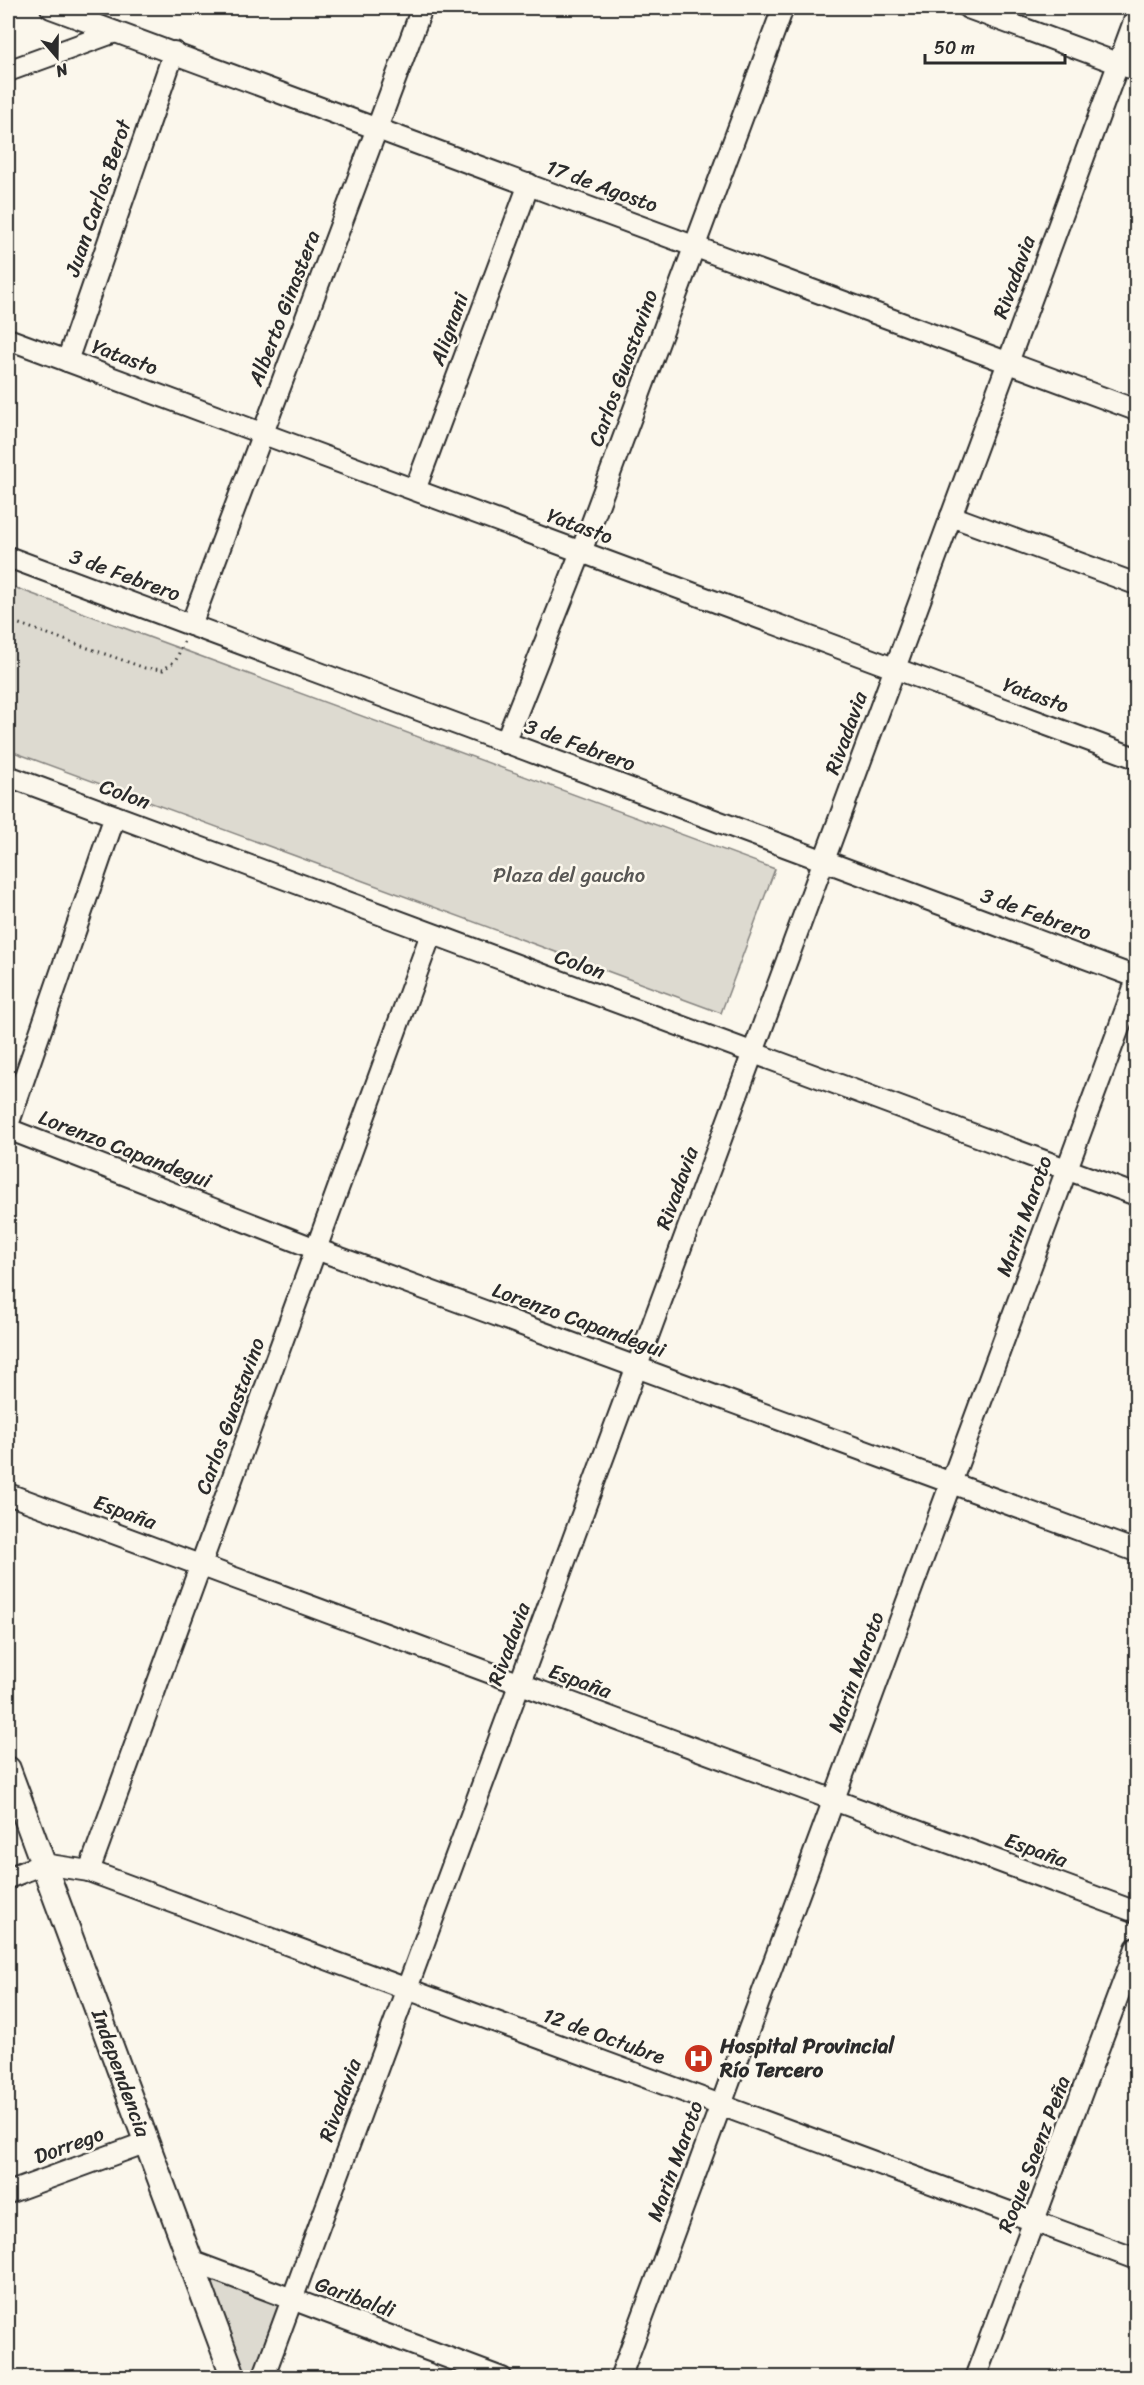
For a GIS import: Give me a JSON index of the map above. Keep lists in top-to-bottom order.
{
  "streets": {
    "main road": ["Independencia"],
    "street": [
      "17 de Agosto",
      "Juan Carlos Berot",
      "Rivadavia",
      "Alberto Ginastera",
      "Alignani",
      "Yatasto",
      "Carlos Guastavino",
      "3 de Febrero",
      "Colon",
      "Lorenzo Capandegui",
      "Marin Maroto",
      "España",
      "12 de Octubre",
      "Dorrego",
      "Roque Saenz Peña",
      "Garibaldi"
    ]
  },
  "crossings": [
    ["17 de Agosto", "Juan Carlos Berot"],
    ["17 de Agosto", "Rivadavia"],
    ["17 de Agosto", "Alberto Ginastera"],
    ["17 de Agosto", "Alignani"],
    ["17 de Agosto", "Carlos Guastavino"],
    ["Juan Carlos Berot", "Yatasto"],
    ["Rivadavia", "Yatasto"],
    ["Rivadavia", "3 de Febrero"],
    ["Rivadavia", "Colon"],
    ["Rivadavia", "Lorenzo Capandegui"],
    ["Rivadavia", "España"],
    ["Rivadavia", "12 de Octubre"],
    ["Rivadavia", "Garibaldi"],
    ["Alberto Ginastera", "Yatasto"],
    ["Alberto Ginastera", "3 de Febrero"],
    ["Alignani", "Yatasto"],
    ["Yatasto", "Carlos Guastavino"],
    ["Carlos Guastavino", "3 de Febrero"],
    ["Carlos Guastavino", "Colon"],
    ["Carlos Guastavino", "Lorenzo Capandegui"],
    ["Carlos Guastavino", "España"],
    ["Carlos Guastavino", "12 de Octubre"],
    ["Colon", "Marin Maroto"],
    ["Lorenzo Capandegui", "Marin Maroto"],
    ["Marin Maroto", "España"],
    ["Marin Maroto", "12 de Octubre"],
    ["12 de Octubre", "Roque Saenz Peña"],
    ["Independencia", "Dorrego"],
    ["Independencia", "Garibaldi"]
  ],
  "parks": ["Plaza del gaucho"],
  "places": {
    "hospital": ["Hospital Provincial Río Tercero"]
  },
  "scale_bar": "50 m",
  "north": "bottom"
}
